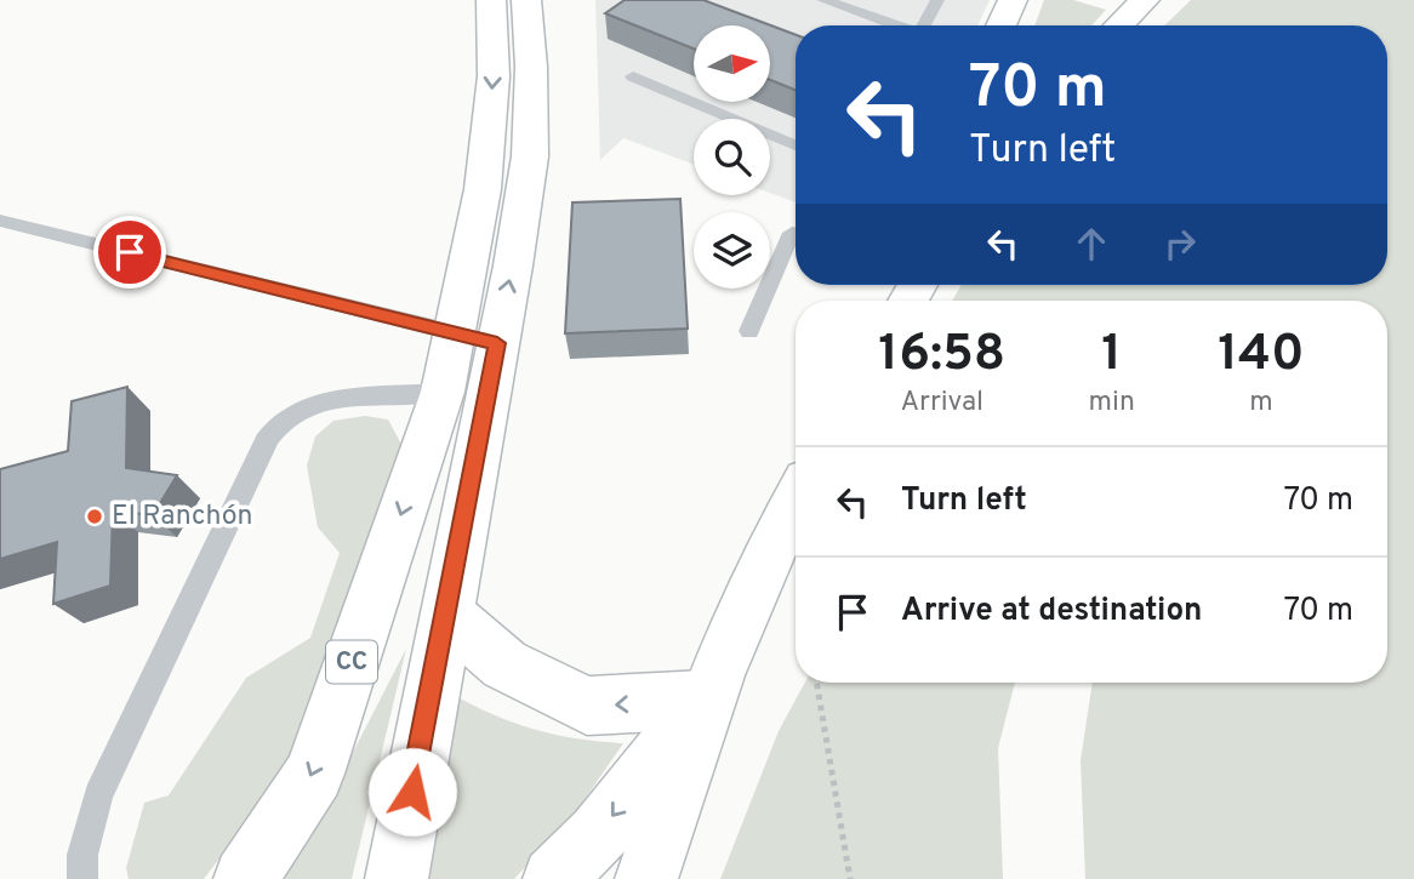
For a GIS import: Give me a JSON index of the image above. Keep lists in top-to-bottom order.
{
  "streets": {
    "main road": ["CC"]
  },
  "places": ["El Ranchón"],
  "north": "right",
  "page": {
    "turn": ["70 m", "Turn left"],
    "eta": [
      "16:58",
      "Arrival",
      "1",
      "min",
      "140",
      "m"
    ],
    "list": [
      {
        "name": "Turn left",
        "value": "70 m"
      },
      {
        "name": "Arrive at destination",
        "value": "70 m"
      }
    ]
  }
}
